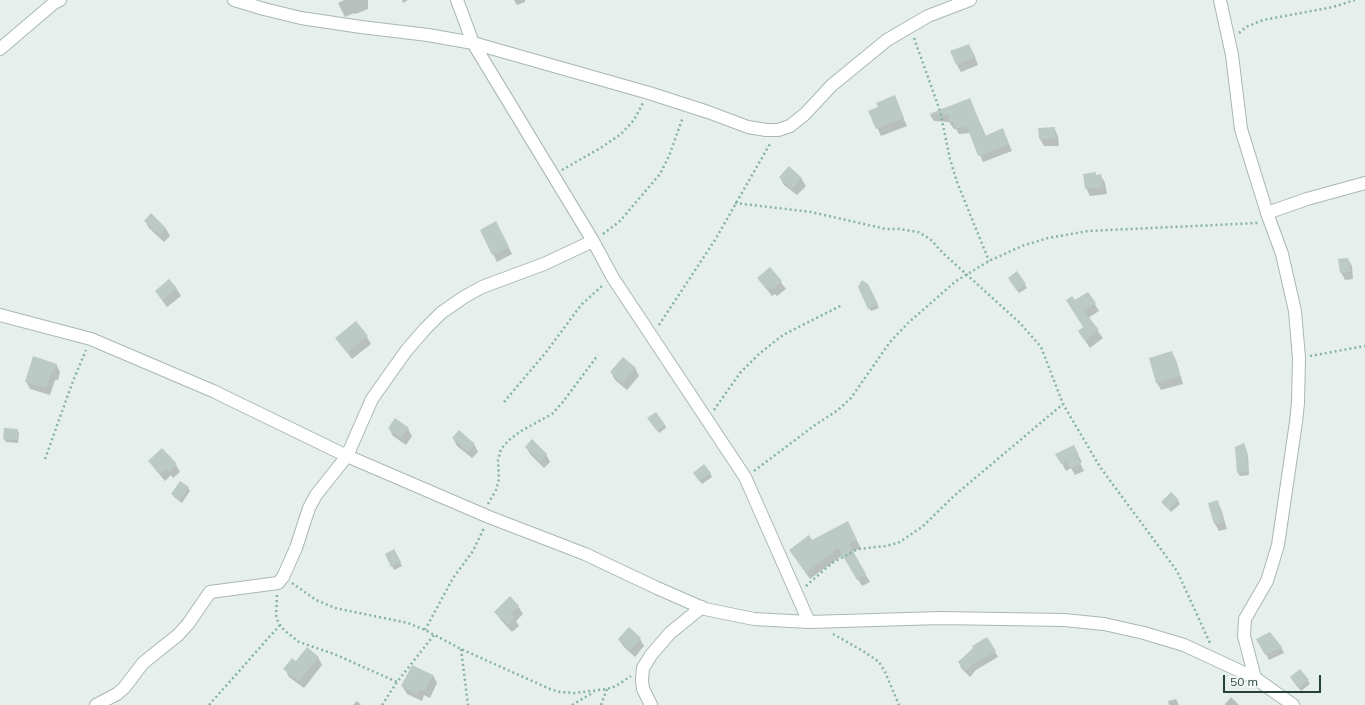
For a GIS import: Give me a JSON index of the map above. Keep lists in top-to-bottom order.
{
  "scale_bar": "50 m"
}
